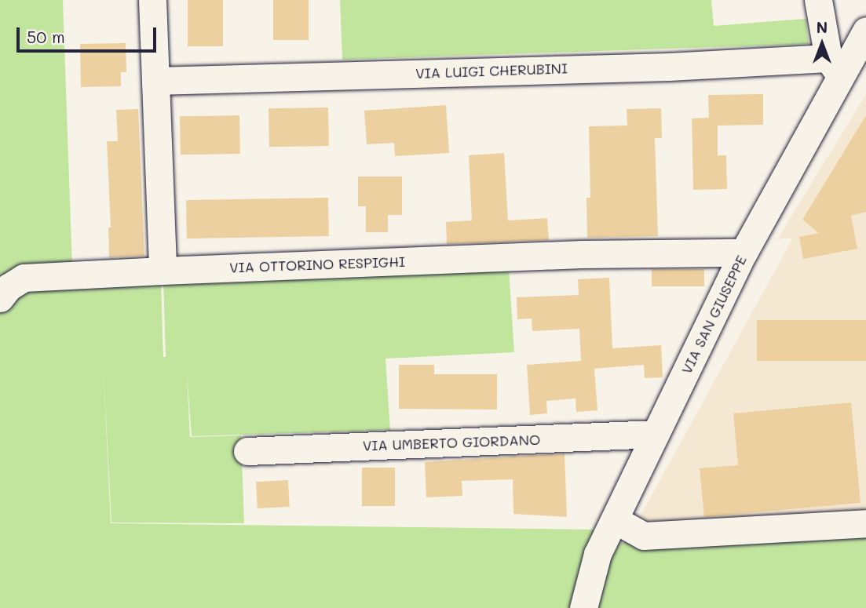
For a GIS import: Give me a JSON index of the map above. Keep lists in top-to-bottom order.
{
  "streets": {
    "street": [
      "VIA LUIGI CHERUBINI",
      "VIA OTTORINO RESPIGHI",
      "VIA SAN GIUSEPPE",
      "VIA UMBERTO GIORDANO"
    ]
  },
  "crossings": [
    ["VIA LUIGI CHERUBINI", "VIA SAN GIUSEPPE"],
    ["VIA OTTORINO RESPIGHI", "VIA SAN GIUSEPPE"],
    ["VIA SAN GIUSEPPE", "VIA UMBERTO GIORDANO"]
  ],
  "scale_bar": "50 m",
  "north": "top"
}
